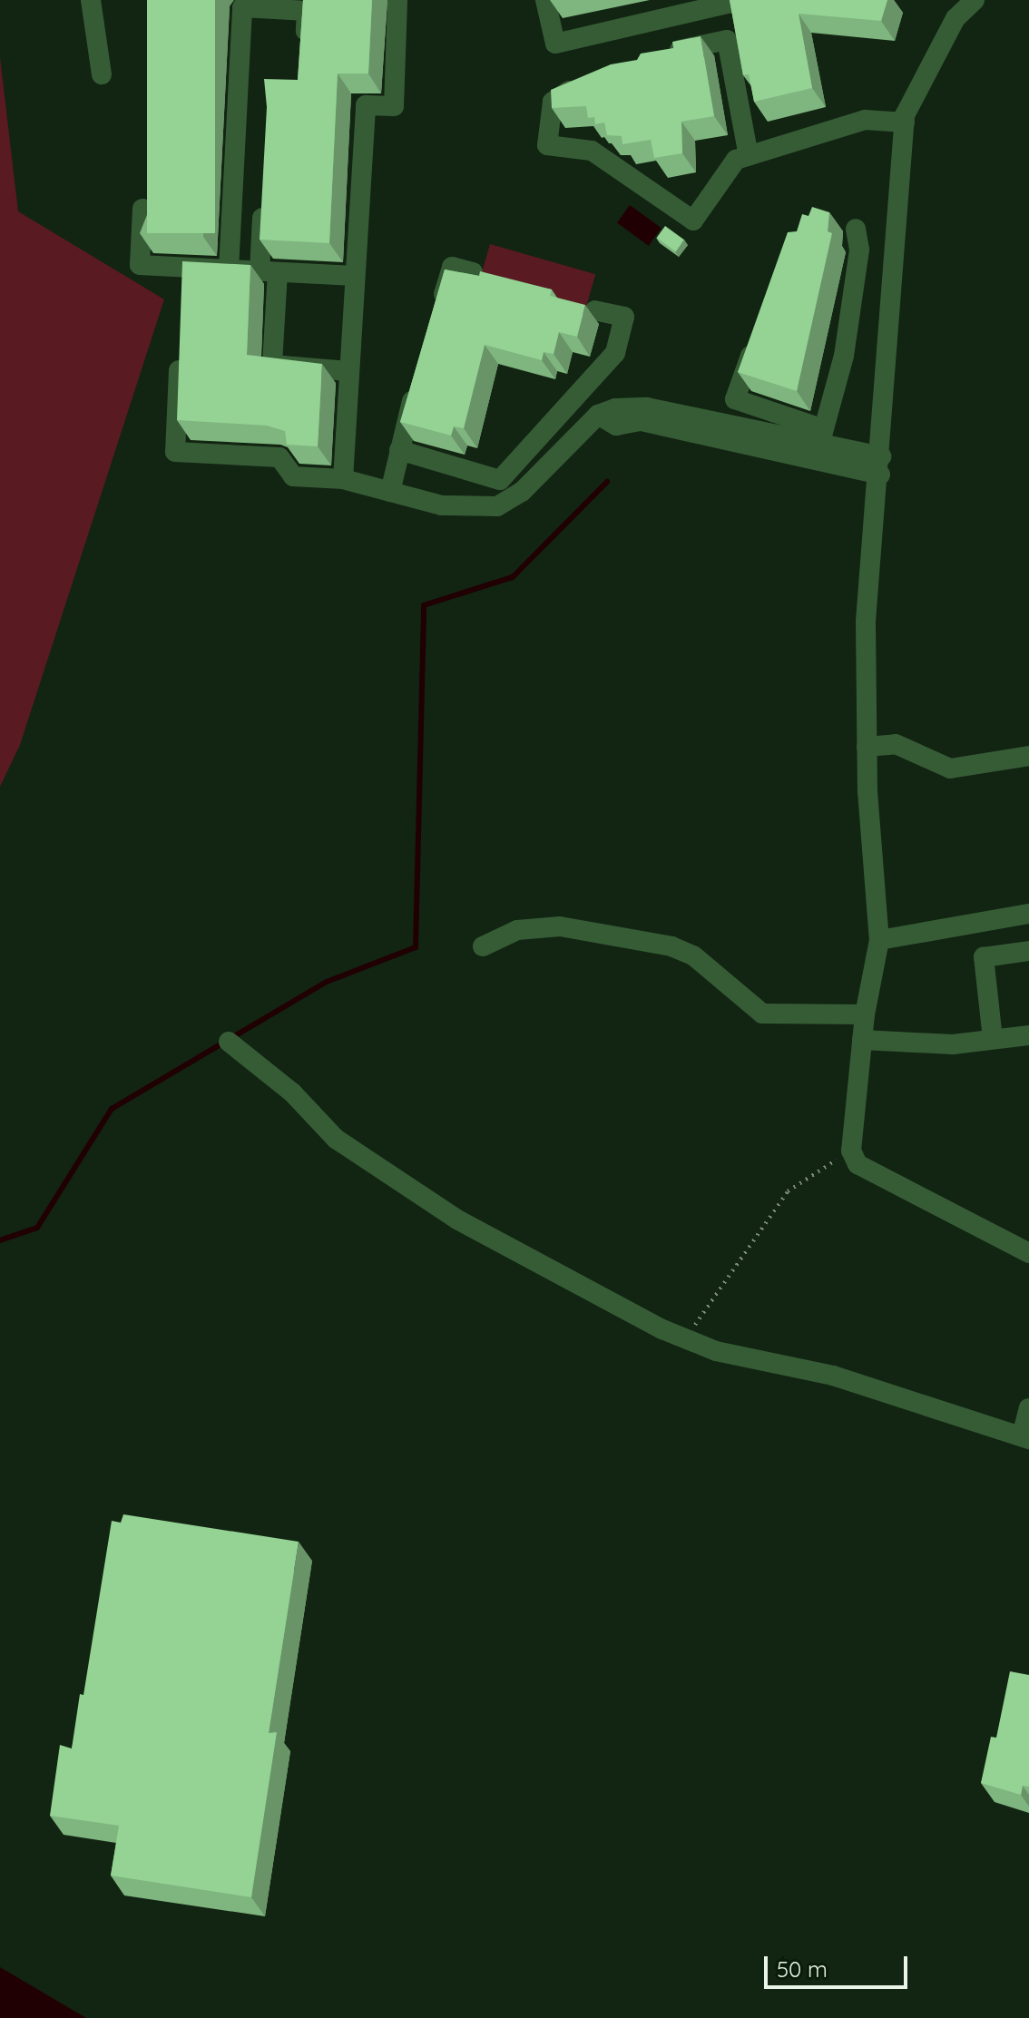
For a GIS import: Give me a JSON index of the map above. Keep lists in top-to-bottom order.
{
  "scale_bar": "50 m"
}
